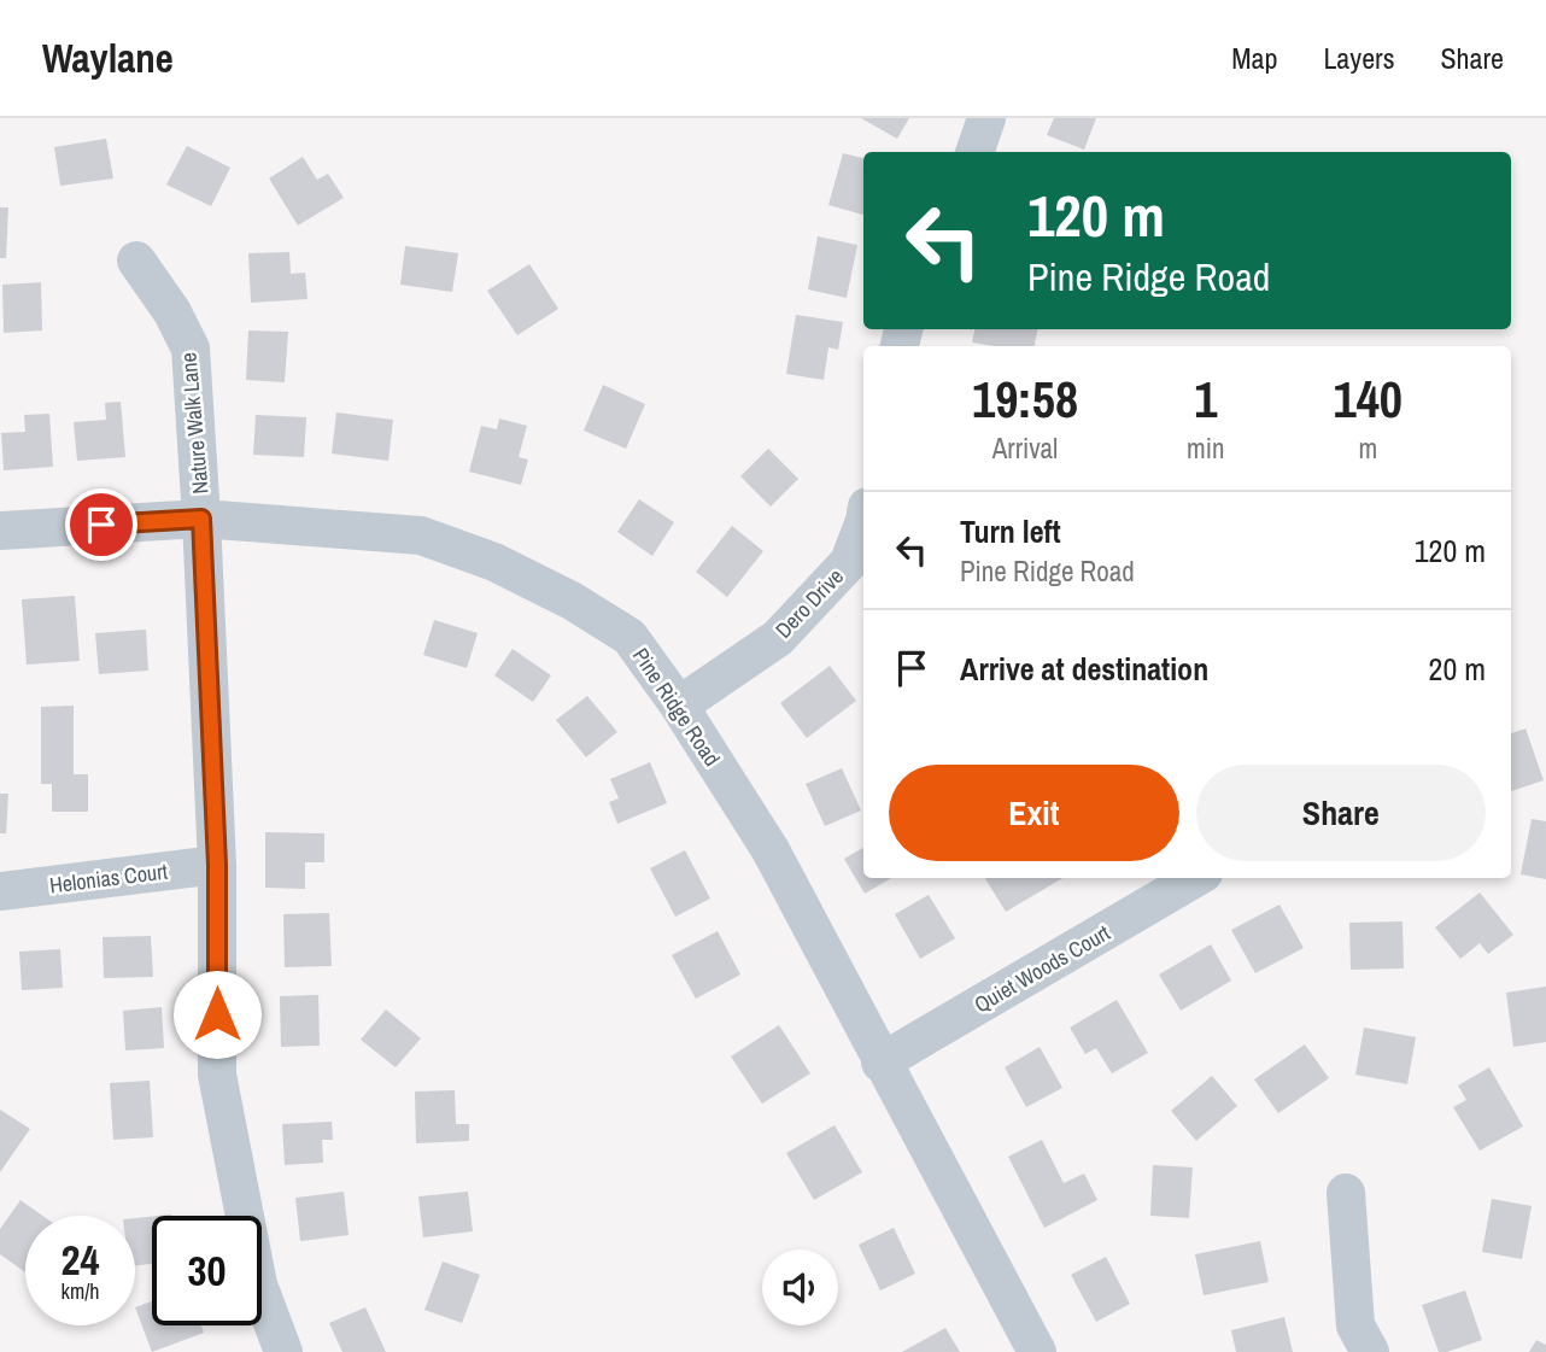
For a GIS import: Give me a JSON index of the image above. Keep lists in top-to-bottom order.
{
  "streets": {
    "street": [
      "Nature Walk Lane",
      "Dero Drive",
      "Pine Ridge Road",
      "Helonias Court",
      "Quiet Woods Court"
    ]
  },
  "crossings": [
    ["Nature Walk Lane", "Pine Ridge Road"],
    ["Nature Walk Lane", "Helonias Court"],
    ["Dero Drive", "Pine Ridge Road"],
    ["Pine Ridge Road", "Quiet Woods Court"]
  ],
  "page": {
    "header": "Waylane",
    "nav": ["Map", "Layers", "Share"],
    "turn": ["120 m", "Pine Ridge Road"],
    "eta": [
      "19:58",
      "Arrival",
      "1",
      "min",
      "140",
      "m"
    ],
    "list": [
      {
        "name": "Turn left",
        "note": "Pine Ridge Road",
        "value": "120 m"
      },
      {
        "name": "Arrive at destination",
        "value": "20 m"
      }
    ],
    "buttons": ["Exit", "Share"],
    "speed": "24 km/h",
    "limit": "30"
  }
}
